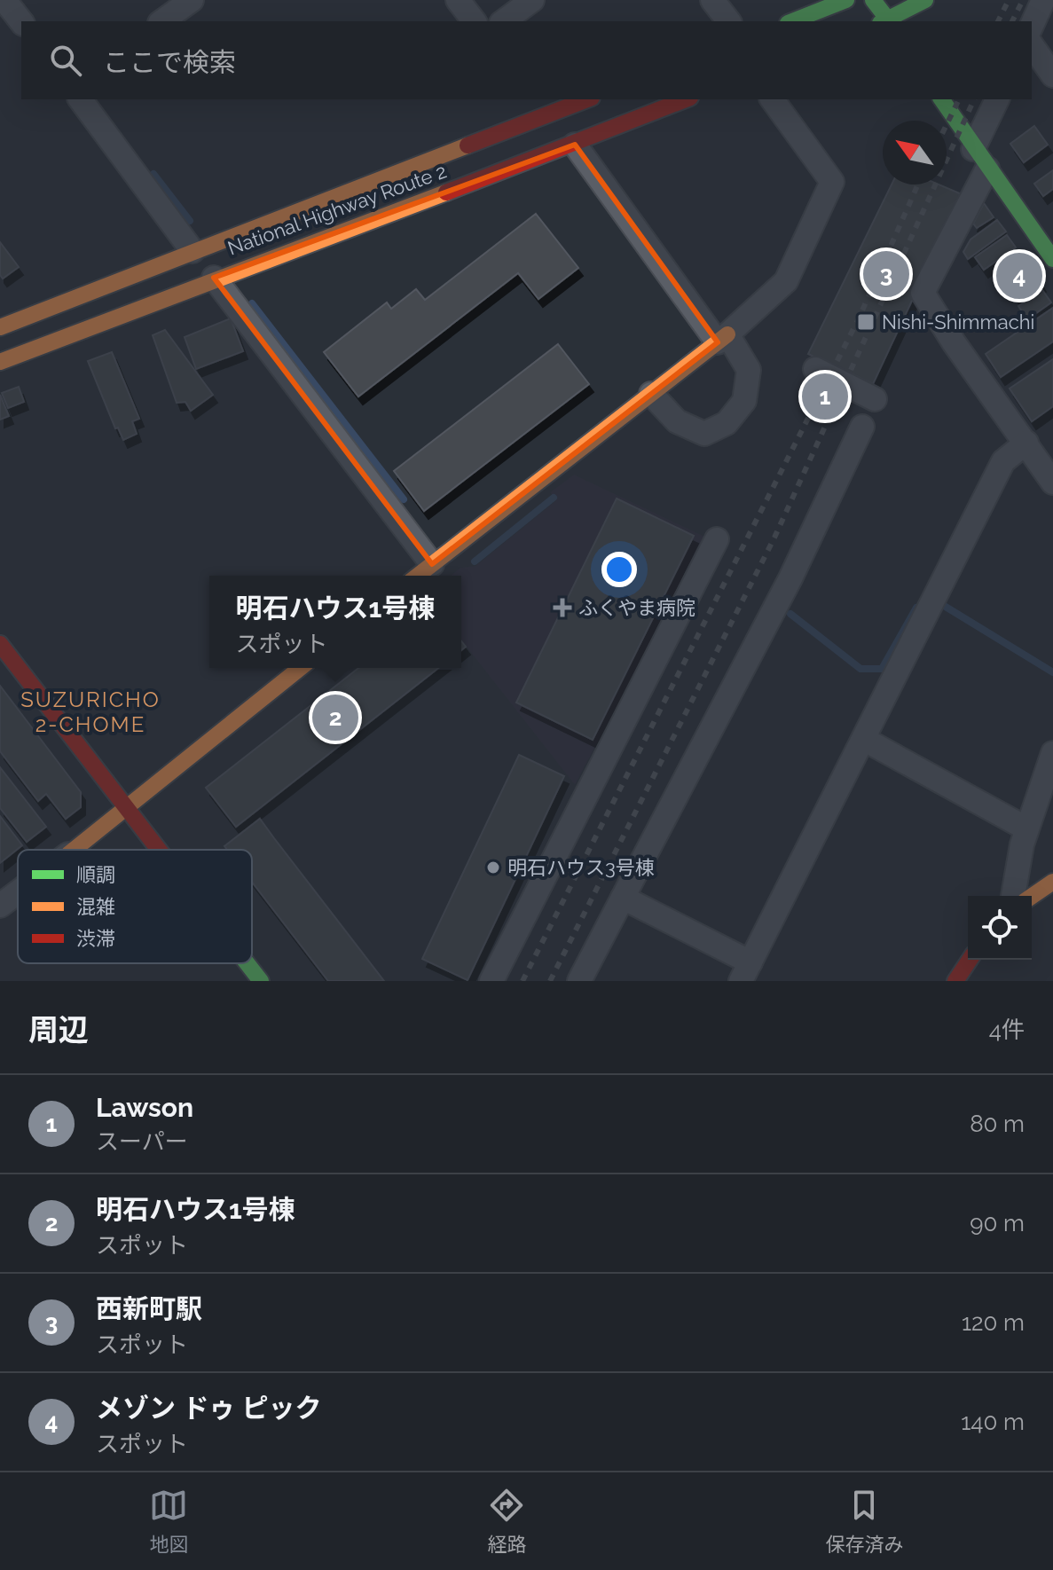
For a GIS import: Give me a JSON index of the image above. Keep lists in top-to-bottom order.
{
  "streets": {
    "main road": ["National Highway Route 2"]
  },
  "districts": ["SUZURICHO 2-CHOME"],
  "places": {
    "transit": ["Nishi-Shimmachi"],
    "health": ["ふくやま病院"],
    "other": ["明石ハウス3号棟"]
  },
  "legend": ["順調", "混雑", "渋滞"],
  "north": "top left",
  "page": {
    "search": "ここで検索",
    "pins": [
      "3",
      "4",
      "1",
      "2"
    ],
    "popup": ["明石ハウス1号棟", "スポット"],
    "heading": ["周辺", "4件"],
    "list": [
      {
        "mark": "1",
        "name": "Lawson",
        "note": "スーパー",
        "value": "80 m"
      },
      {
        "mark": "2",
        "name": "明石ハウス1号棟",
        "note": "スポット",
        "value": "90 m"
      },
      {
        "mark": "3",
        "name": "西新町駅",
        "note": "スポット",
        "value": "120 m"
      },
      {
        "mark": "4",
        "name": "メゾン ドゥ ピック",
        "note": "スポット",
        "value": "140 m"
      }
    ],
    "nav": ["地図", "経路", "保存済み"]
  }
}
